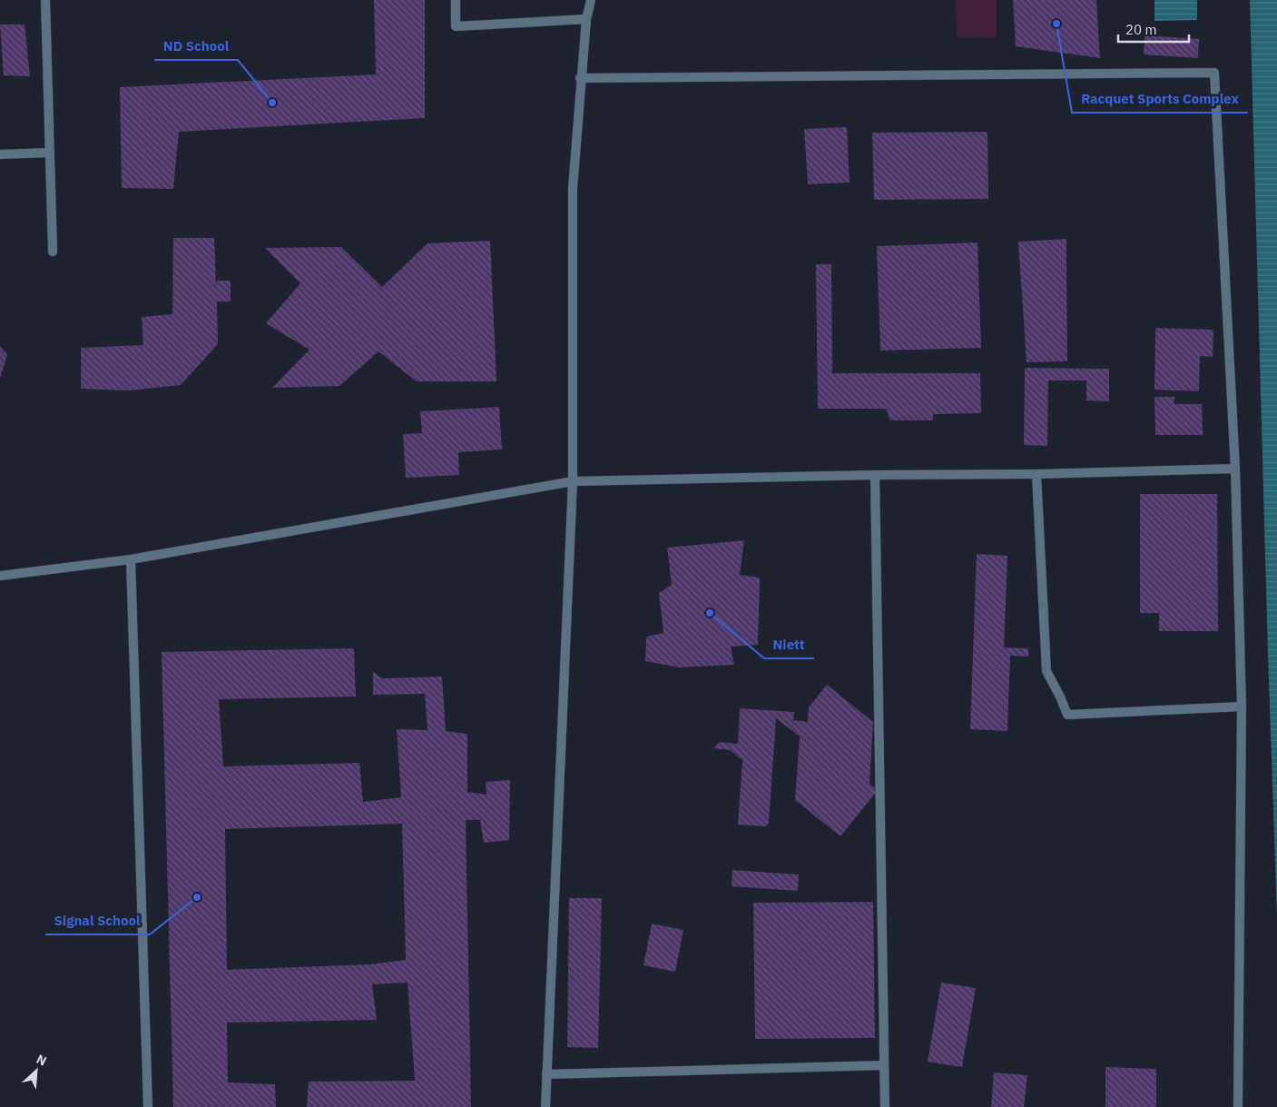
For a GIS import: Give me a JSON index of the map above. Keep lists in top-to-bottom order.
{
  "places": [
    "Racquet Sports Complex",
    "ND School",
    "Niett",
    "Signal School"
  ],
  "scale_bar": "20 m",
  "north": "top right"
}
